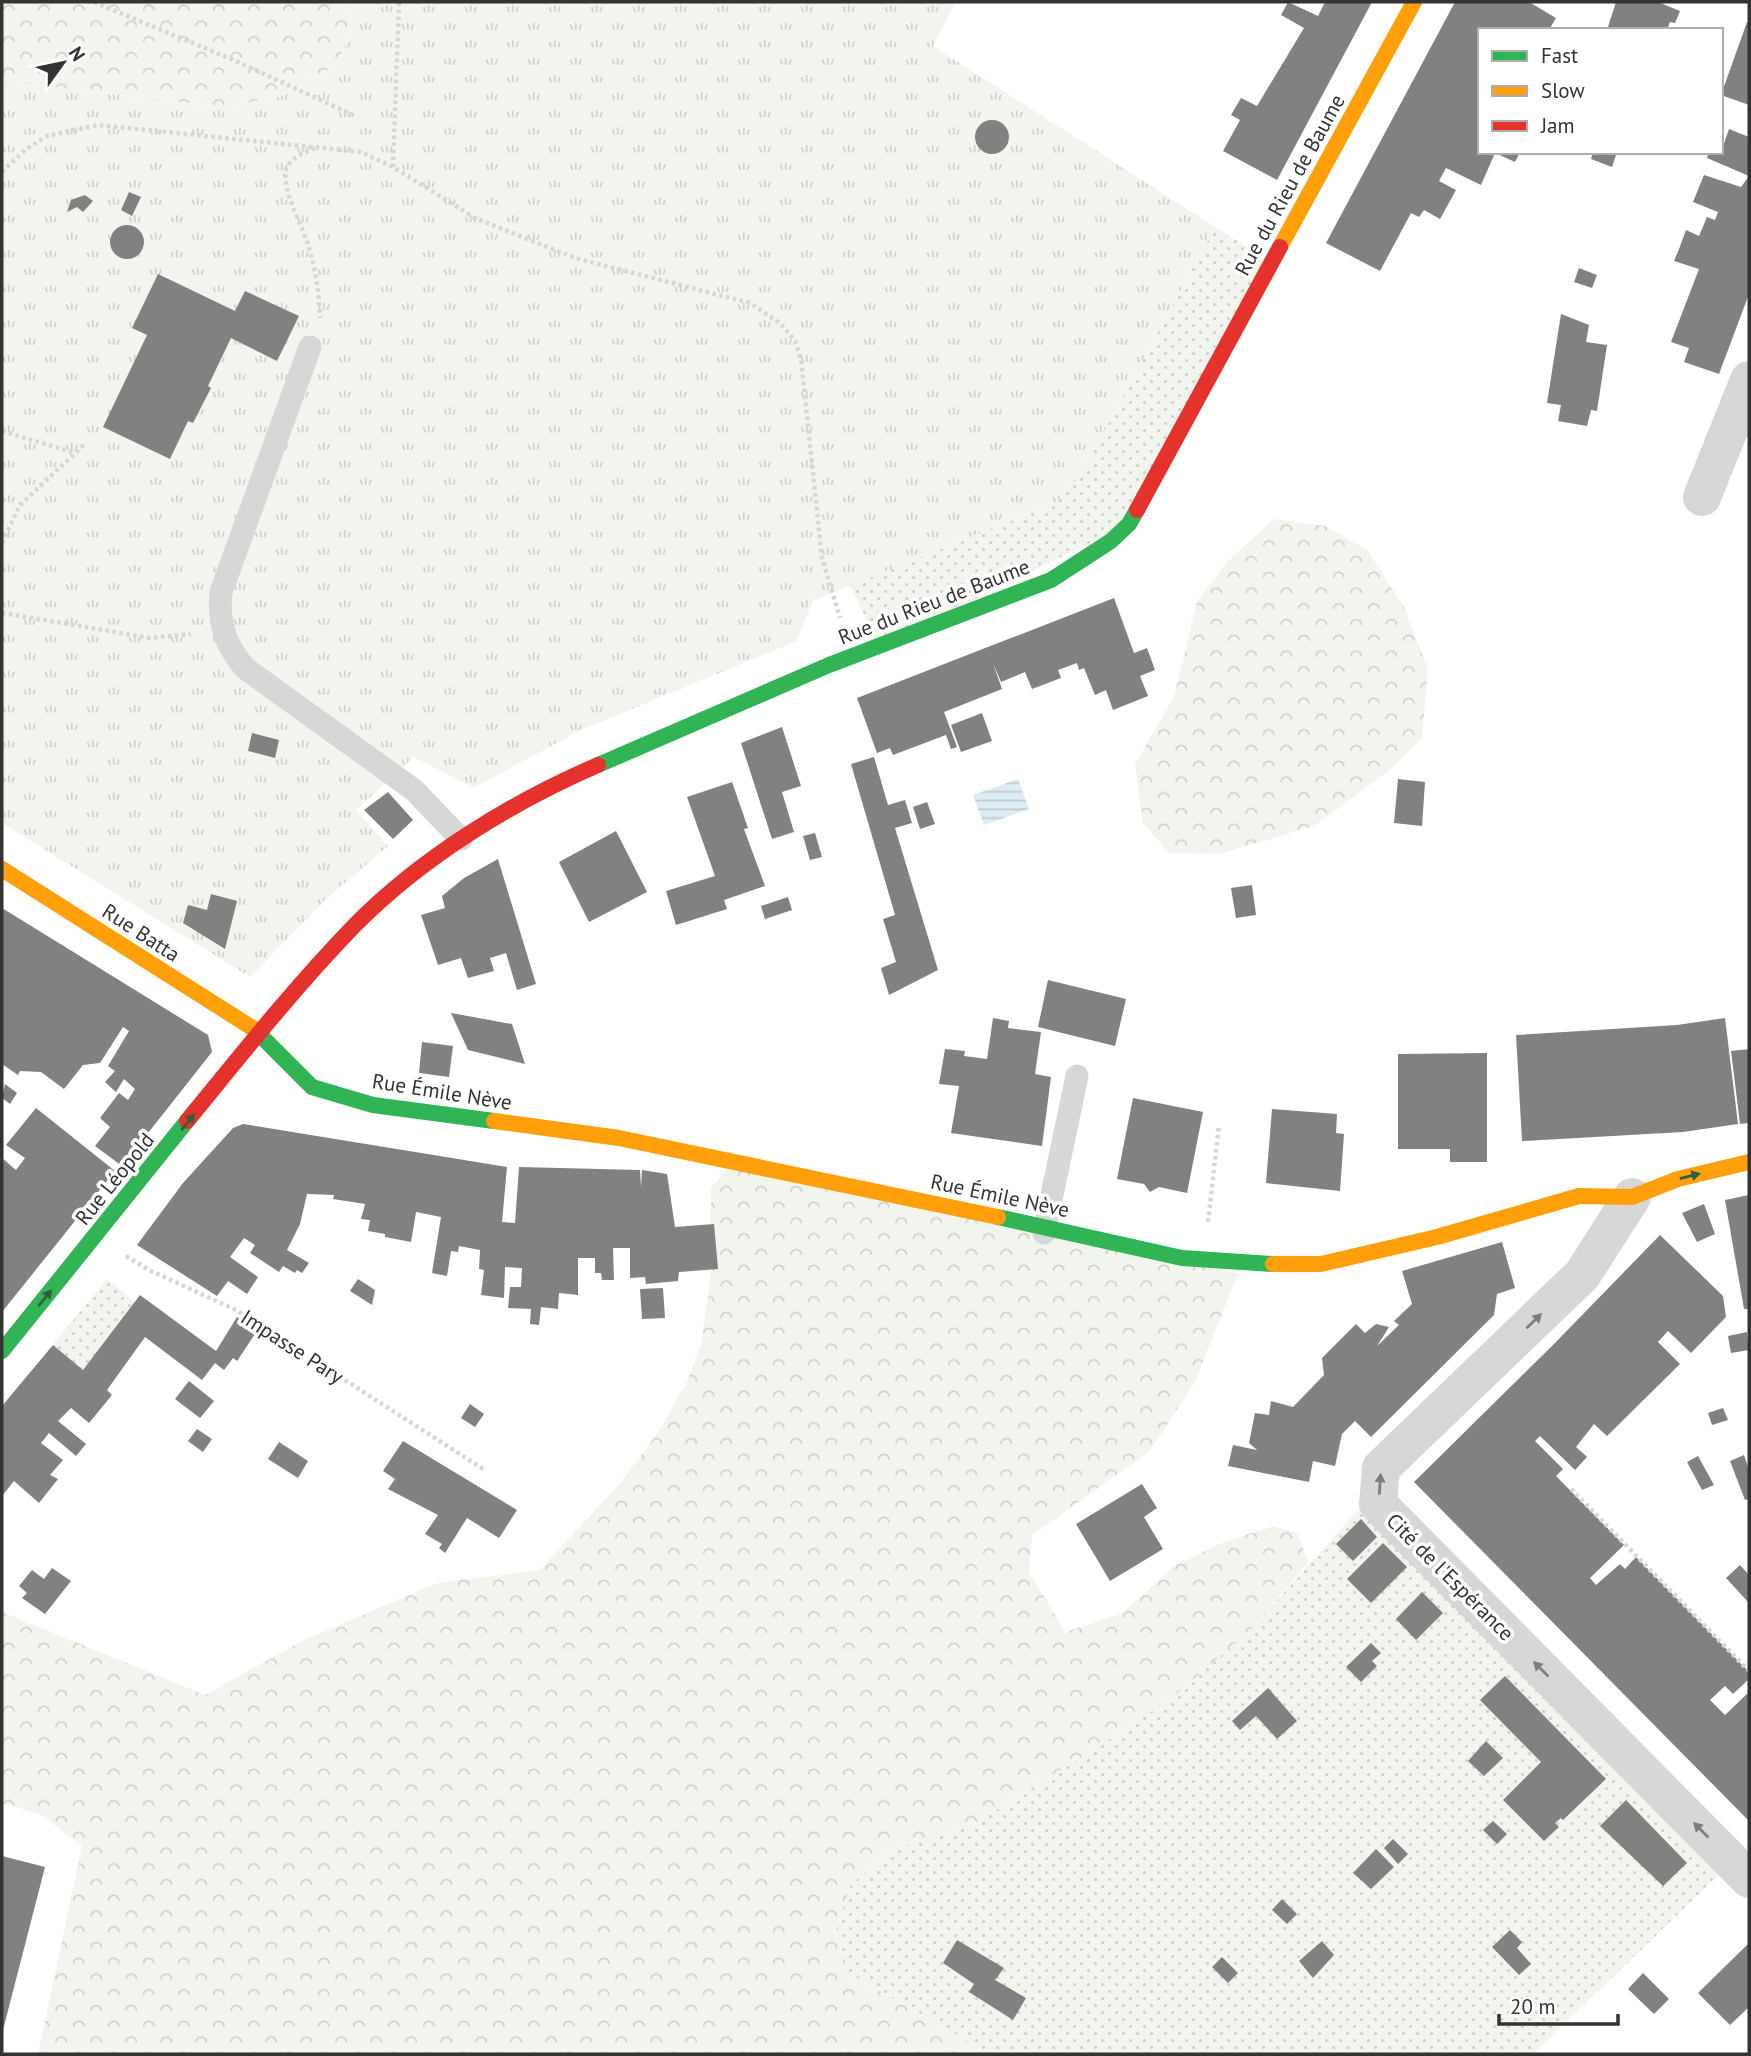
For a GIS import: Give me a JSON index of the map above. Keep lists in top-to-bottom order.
{
  "streets": {
    "street": [
      "Rue du Rieu de Baume",
      "Rue Batta",
      "Rue Émile Nève",
      "Rue Léopold",
      "Cité de l'Espérance"
    ],
    "path": ["Impasse Pary"]
  },
  "crossings": [
    ["Rue du Rieu de Baume", "Rue Batta"],
    ["Rue du Rieu de Baume", "Rue Émile Nève"],
    ["Rue du Rieu de Baume", "Rue Léopold"],
    ["Rue Batta", "Rue Émile Nève"],
    ["Rue Batta", "Rue Léopold"],
    ["Rue Émile Nève", "Rue Léopold"],
    ["Rue Émile Nève", "Cité de l'Espérance"],
    ["Rue Léopold", "Impasse Pary"]
  ],
  "one_way": ["Rue Léopold"],
  "legend": ["Fast", "Slow", "Jam"],
  "scale_bar": "20 m",
  "north": "top right"
}
